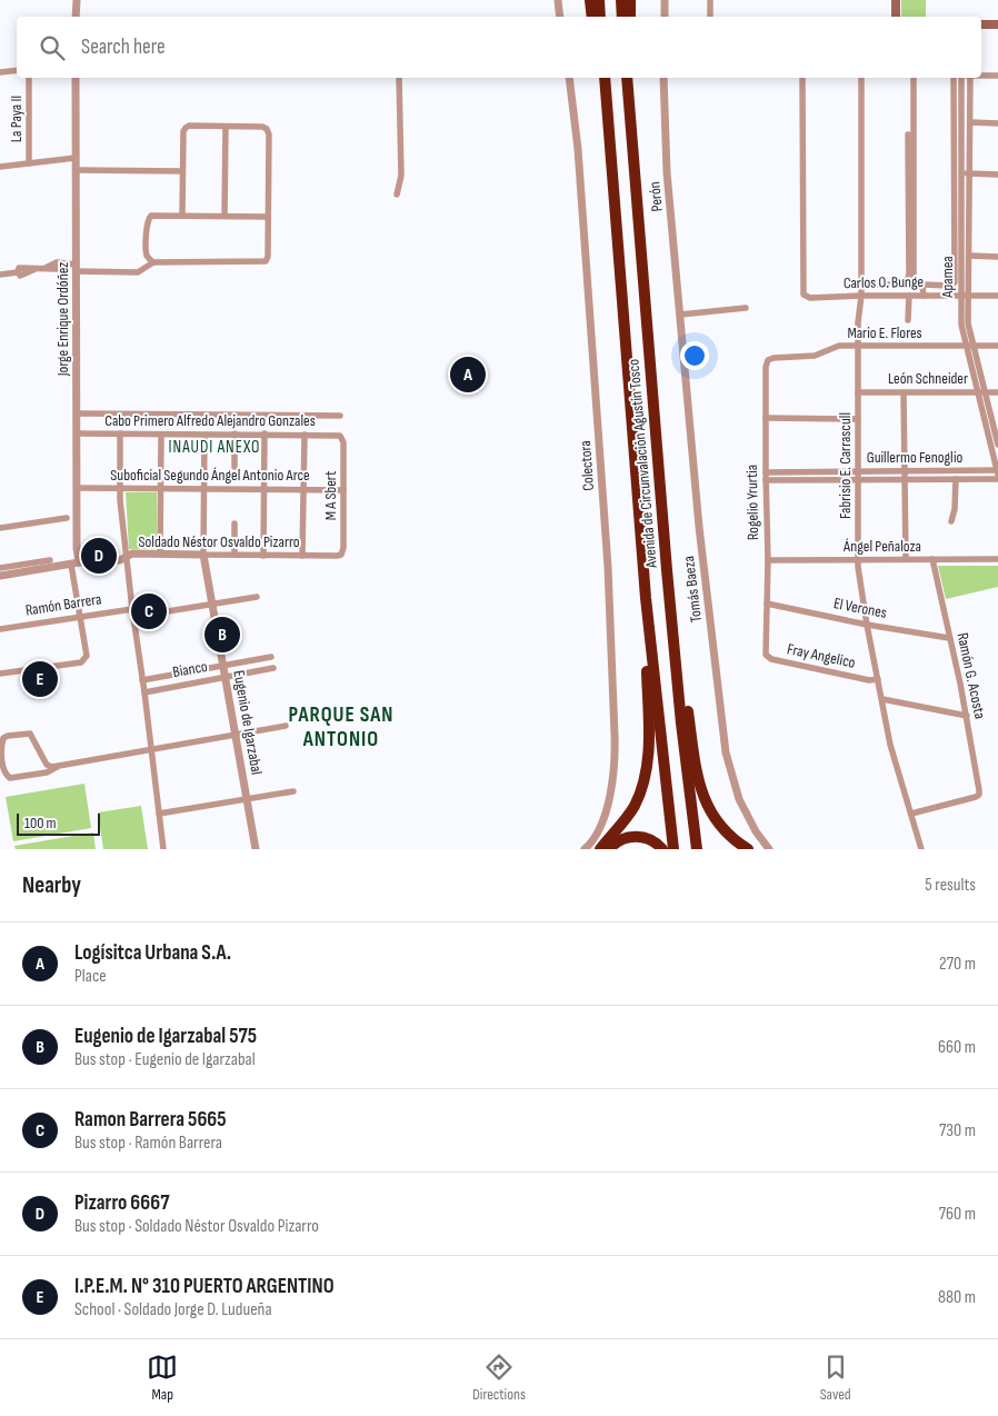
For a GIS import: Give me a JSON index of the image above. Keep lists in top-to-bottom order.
{
  "streets": {
    "highway": ["Avenida de Circunvalación Agustín Tosco"],
    "street": [
      "La Paya II",
      "Perón",
      "Apamea",
      "Carlos O. Bunge",
      "Jorge Enrique Ordóñez",
      "Mario E. Flores",
      "León Schneider",
      "Cabo Primero Alfredo Alejandro Gonzales",
      "Guillermo Fenoglio",
      "Colectora",
      "Fabrisio E. Carrascull",
      "Suboficial Segundo Ángel Antonio Arce",
      "M A Sbert",
      "Rogelio Yrurtia",
      "Soldado Néstor Osvaldo Pizarro",
      "Ángel Peñaloza",
      "Tomás Baeza",
      "Ramón Barrera",
      "El Verones",
      "Fray Angelico",
      "Bianco",
      "Ramón G. Acosta",
      "Eugenio de Igarzabal"
    ]
  },
  "crossings": [
    ["La Paya II", "Jorge Enrique Ordóñez"],
    ["Perón", "Tomás Baeza"],
    ["Apamea", "Carlos O. Bunge"],
    ["Apamea", "Mario E. Flores"],
    ["Apamea", "León Schneider"],
    ["Apamea", "Guillermo Fenoglio"],
    ["Carlos O. Bunge", "Fabrisio E. Carrascull"],
    ["Jorge Enrique Ordóñez", "Cabo Primero Alfredo Alejandro Gonzales"],
    ["Jorge Enrique Ordóñez", "Suboficial Segundo Ángel Antonio Arce"],
    ["Jorge Enrique Ordóñez", "Soldado Néstor Osvaldo Pizarro"],
    ["Mario E. Flores", "Fabrisio E. Carrascull"],
    ["Mario E. Flores", "Rogelio Yrurtia"],
    ["León Schneider", "Fabrisio E. Carrascull"],
    ["Cabo Primero Alfredo Alejandro Gonzales", "M A Sbert"],
    ["Cabo Primero Alfredo Alejandro Gonzales", "Eugenio de Igarzabal"],
    ["Guillermo Fenoglio", "Fabrisio E. Carrascull"],
    ["Guillermo Fenoglio", "Rogelio Yrurtia"],
    ["Fabrisio E. Carrascull", "Ángel Peñaloza"],
    ["Fabrisio E. Carrascull", "El Verones"],
    ["Fabrisio E. Carrascull", "Fray Angelico"],
    ["Fabrisio E. Carrascull", "Ramón G. Acosta"],
    ["Suboficial Segundo Ángel Antonio Arce", "M A Sbert"],
    ["Suboficial Segundo Ángel Antonio Arce", "Eugenio de Igarzabal"],
    ["M A Sbert", "Soldado Néstor Osvaldo Pizarro"],
    ["Rogelio Yrurtia", "Ángel Peñaloza"],
    ["Rogelio Yrurtia", "El Verones"],
    ["Rogelio Yrurtia", "Fray Angelico"],
    ["Soldado Néstor Osvaldo Pizarro", "Eugenio de Igarzabal"],
    ["Ángel Peñaloza", "Ramón G. Acosta"],
    ["El Verones", "Ramón G. Acosta"],
    ["Bianco", "Eugenio de Igarzabal"]
  ],
  "districts": ["INAUDI ANEXO", "PARQUE SAN ANTONIO"],
  "scale_bar": "100 m",
  "page": {
    "search": "Search here",
    "pins": [
      "A",
      "D",
      "C",
      "B",
      "E"
    ],
    "scale": "100 m",
    "heading": ["Nearby", "5 results"],
    "list": [
      {
        "mark": "A",
        "name": "Logísitca Urbana S.A.",
        "note": "Place",
        "value": "270 m"
      },
      {
        "mark": "B",
        "name": "Eugenio de Igarzabal 575",
        "note": "Bus stop · Eugenio de Igarzabal",
        "value": "660 m"
      },
      {
        "mark": "C",
        "name": "Ramon Barrera 5665",
        "note": "Bus stop · Ramón Barrera",
        "value": "730 m"
      },
      {
        "mark": "D",
        "name": "Pizarro 6667",
        "note": "Bus stop · Soldado Néstor Osvaldo Pizarro",
        "value": "760 m"
      },
      {
        "mark": "E",
        "name": "I.P.E.M. N° 310 PUERTO ARGENTINO",
        "note": "School · Soldado Jorge D. Ludueña",
        "value": "880 m"
      }
    ],
    "nav": ["Map", "Directions", "Saved"]
  }
}
